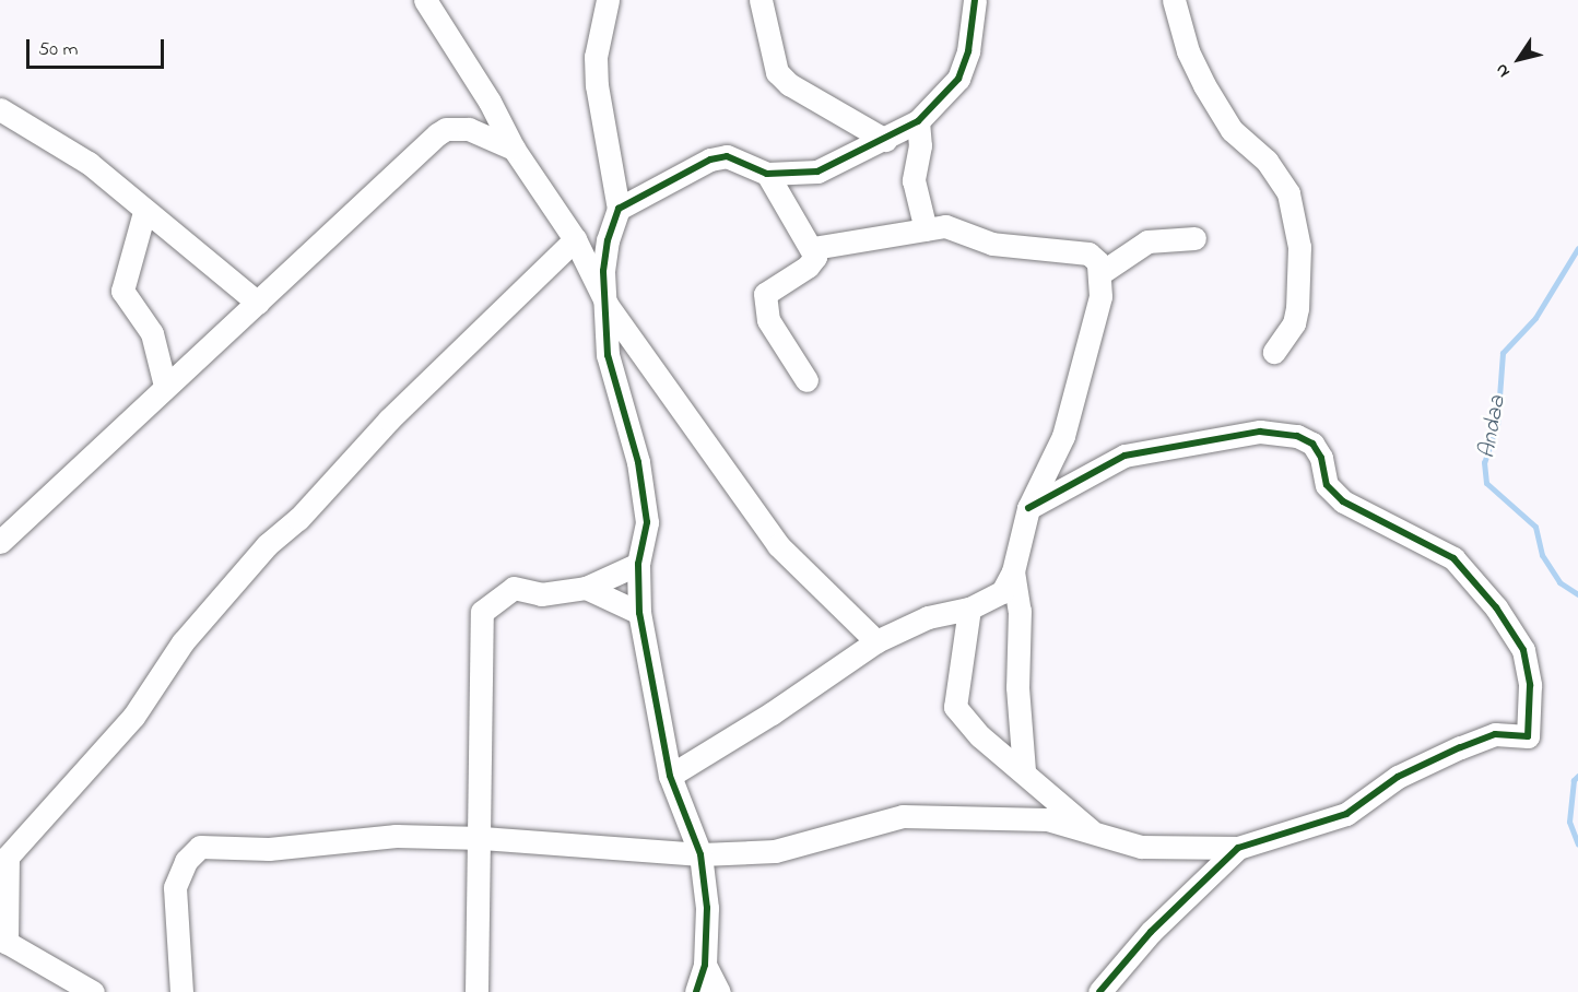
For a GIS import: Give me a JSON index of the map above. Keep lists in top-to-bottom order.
{
  "water": ["Andaa"],
  "scale_bar": "50 m",
  "north": "bottom left"
}
